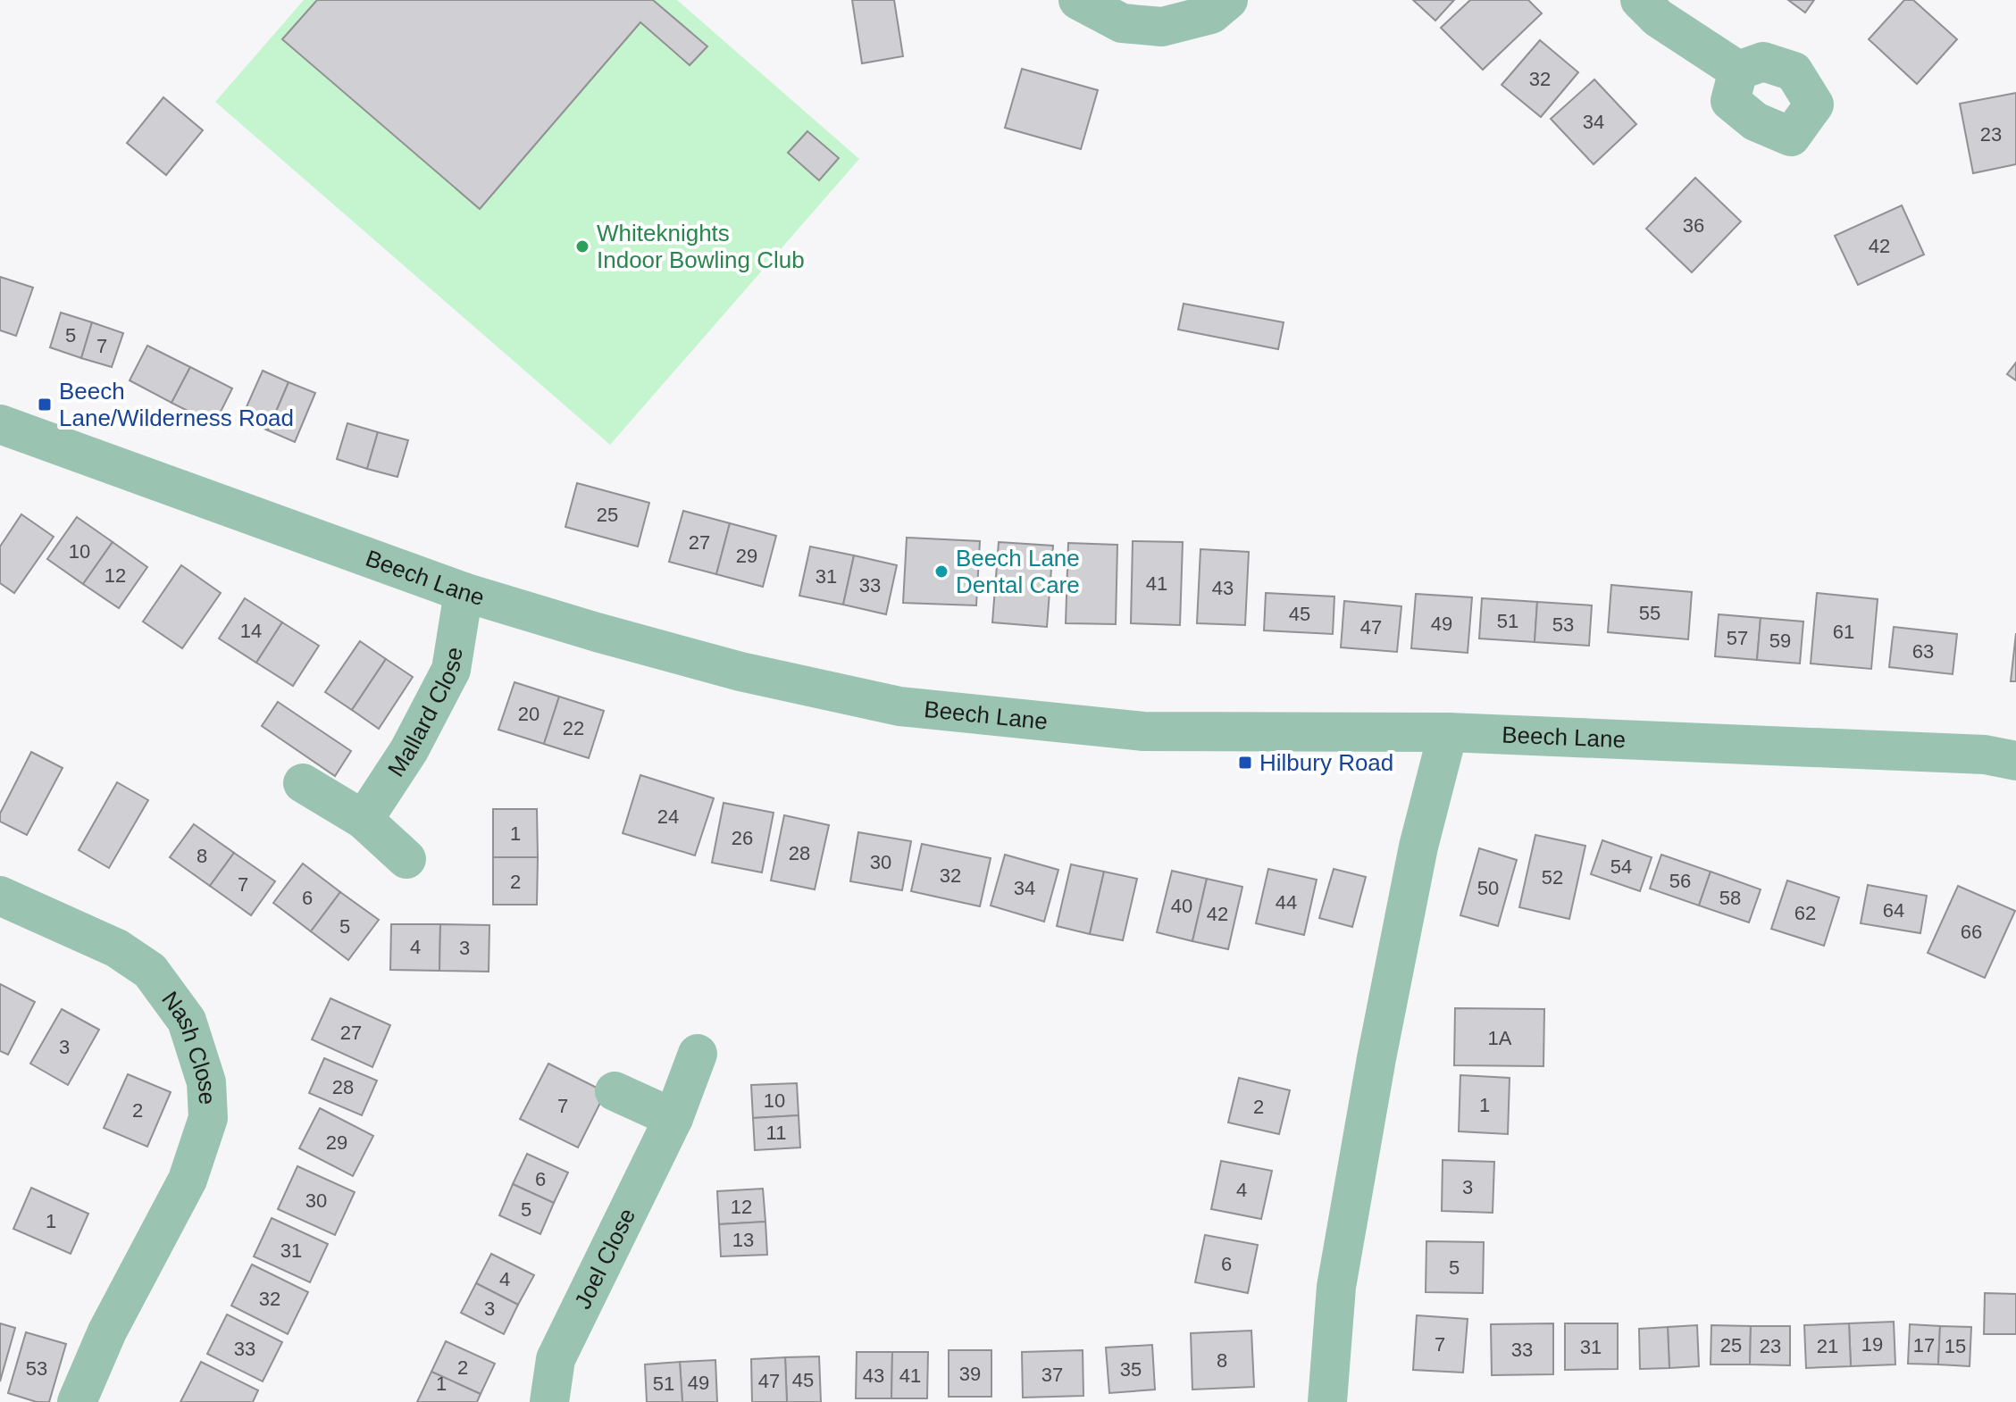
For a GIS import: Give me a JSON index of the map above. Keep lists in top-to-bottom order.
{
  "streets": {
    "street": [
      "Beech Lane",
      "Mallard Close",
      "Nash Close",
      "Joel Close"
    ]
  },
  "crossings": [
    ["Beech Lane", "Mallard Close"]
  ],
  "places": {
    "other": ["Whiteknights Indoor Bowling Club", "Beech Lane Dental Care"],
    "transit": ["Beech Lane/Wilderness Road", "Hilbury Road"]
  },
  "house_numbers": [
    "32",
    "34",
    "23",
    "36",
    "42",
    "5",
    "7",
    "25",
    "27",
    "10",
    "29",
    "12",
    "31",
    "41",
    "33",
    "43",
    "55",
    "45",
    "51",
    "49",
    "53",
    "47",
    "14",
    "61",
    "57",
    "59",
    "63",
    "20",
    "22",
    "24",
    "1",
    "26",
    "28",
    "8",
    "30",
    "54",
    "32",
    "52",
    "56",
    "2",
    "7",
    "34",
    "50",
    "6",
    "58",
    "44",
    "40",
    "64",
    "62",
    "42",
    "5",
    "66",
    "4",
    "3",
    "27",
    "1A",
    "3",
    "28",
    "10",
    "1",
    "7",
    "2",
    "2",
    "11",
    "29",
    "6",
    "3",
    "4",
    "30",
    "12",
    "5",
    "1",
    "13",
    "31",
    "6",
    "5",
    "4",
    "32",
    "3",
    "7",
    "19",
    "25",
    "17",
    "23",
    "21",
    "15",
    "31",
    "33",
    "33",
    "8",
    "2",
    "53",
    "35",
    "39",
    "37",
    "43",
    "41",
    "45",
    "47",
    "49",
    "1",
    "51"
  ]
}
